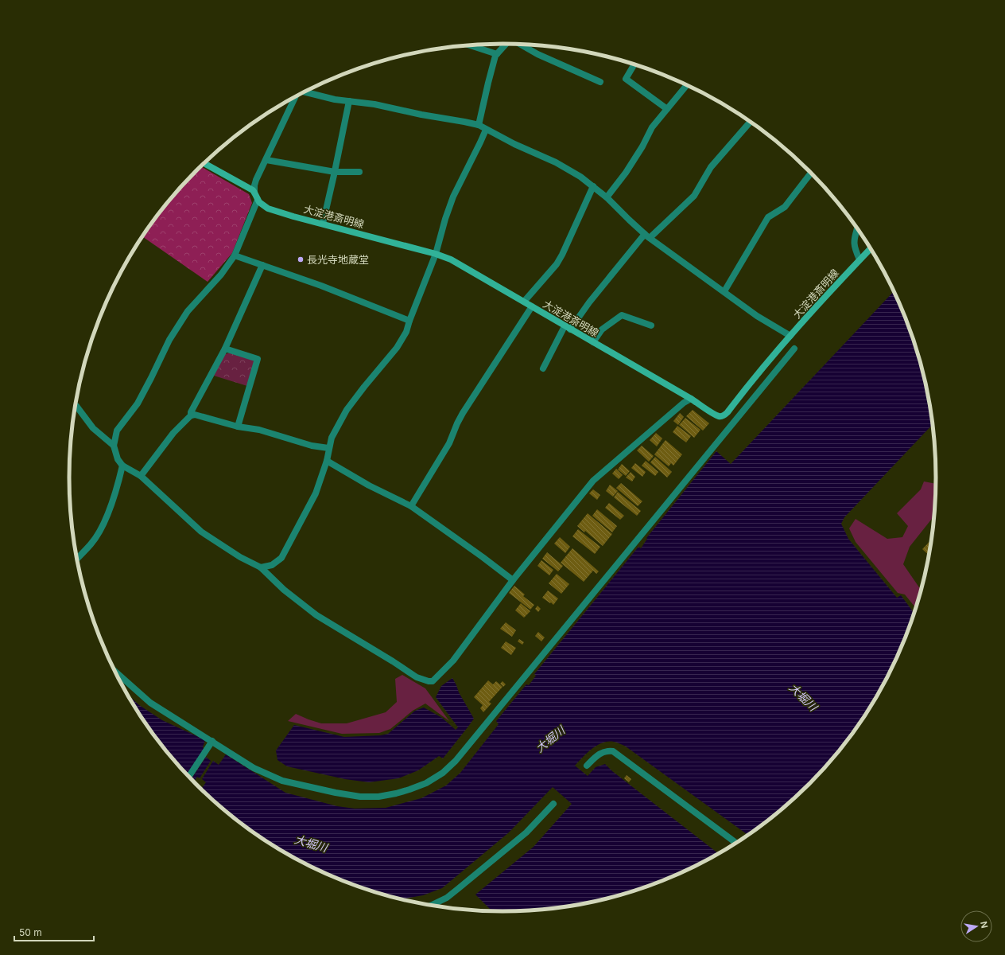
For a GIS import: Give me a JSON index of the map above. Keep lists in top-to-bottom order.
{
  "streets": {
    "main road": ["大淀港斎明線"]
  },
  "water": ["大堀川"],
  "places": ["長光寺地蔵堂"],
  "scale_bar": "50 m",
  "north": "right"
}
